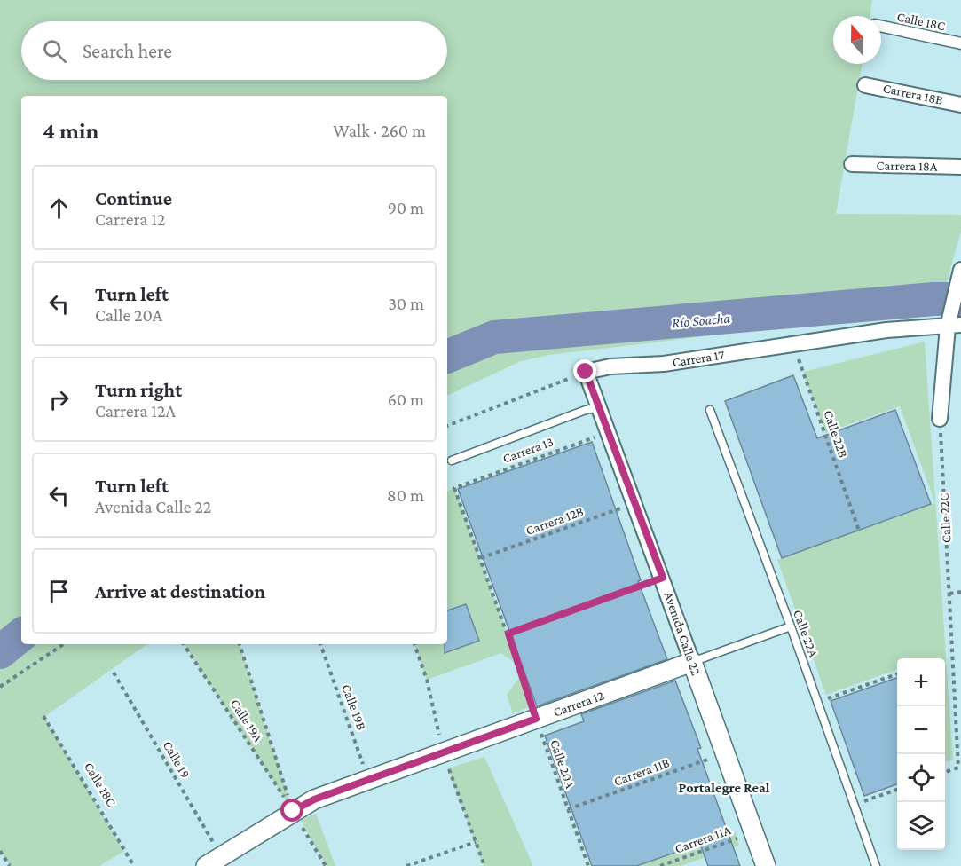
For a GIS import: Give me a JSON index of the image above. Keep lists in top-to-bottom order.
{
  "streets": {
    "street": [
      "Calle 18C",
      "Carrera 18B",
      "Carrera 18A",
      "Carrera 17",
      "Avenida Calle 22",
      "Carrera 12"
    ],
    "lane": ["Calle 22A"],
    "path": [
      "Calle 22B",
      "Carrera 13",
      "Calle 22C",
      "Carrera 12B",
      "Calle 19B",
      "Calle 19A",
      "Calle 19",
      "Calle 20A",
      "Carrera 11B",
      "Carrera 11A"
    ]
  },
  "crossings": [
    ["Carrera 17", "Calle 22B"],
    ["Carrera 17", "Avenida Calle 22"],
    ["Carrera 13", "Avenida Calle 22"],
    ["Carrera 13", "Calle 20A"],
    ["Carrera 12B", "Avenida Calle 22"],
    ["Carrera 12B", "Calle 20A"],
    ["Avenida Calle 22", "Carrera 12"],
    ["Avenida Calle 22", "Carrera 11B"],
    ["Avenida Calle 22", "Carrera 11A"],
    ["Carrera 12", "Calle 19B"],
    ["Carrera 12", "Calle 19A"],
    ["Carrera 12", "Calle 19"],
    ["Carrera 12", "Calle 20A"],
    ["Calle 20A", "Carrera 11B"]
  ],
  "districts": ["Portalegre Real"],
  "water": ["Río Soacha"],
  "north": "top",
  "page": {
    "search": "Search here",
    "heading": ["4 min", "Walk · 260 m"],
    "list": [
      ["Continue", "Carrera 12", "90 m"],
      ["Turn left", "Calle 20A", "30 m"],
      ["Turn right", "Carrera 12A", "60 m"],
      ["Turn left", "Avenida Calle 22", "80 m"],
      "Arrive at destination"
    ],
    "map_buttons": ["+", "−"]
  }
}
